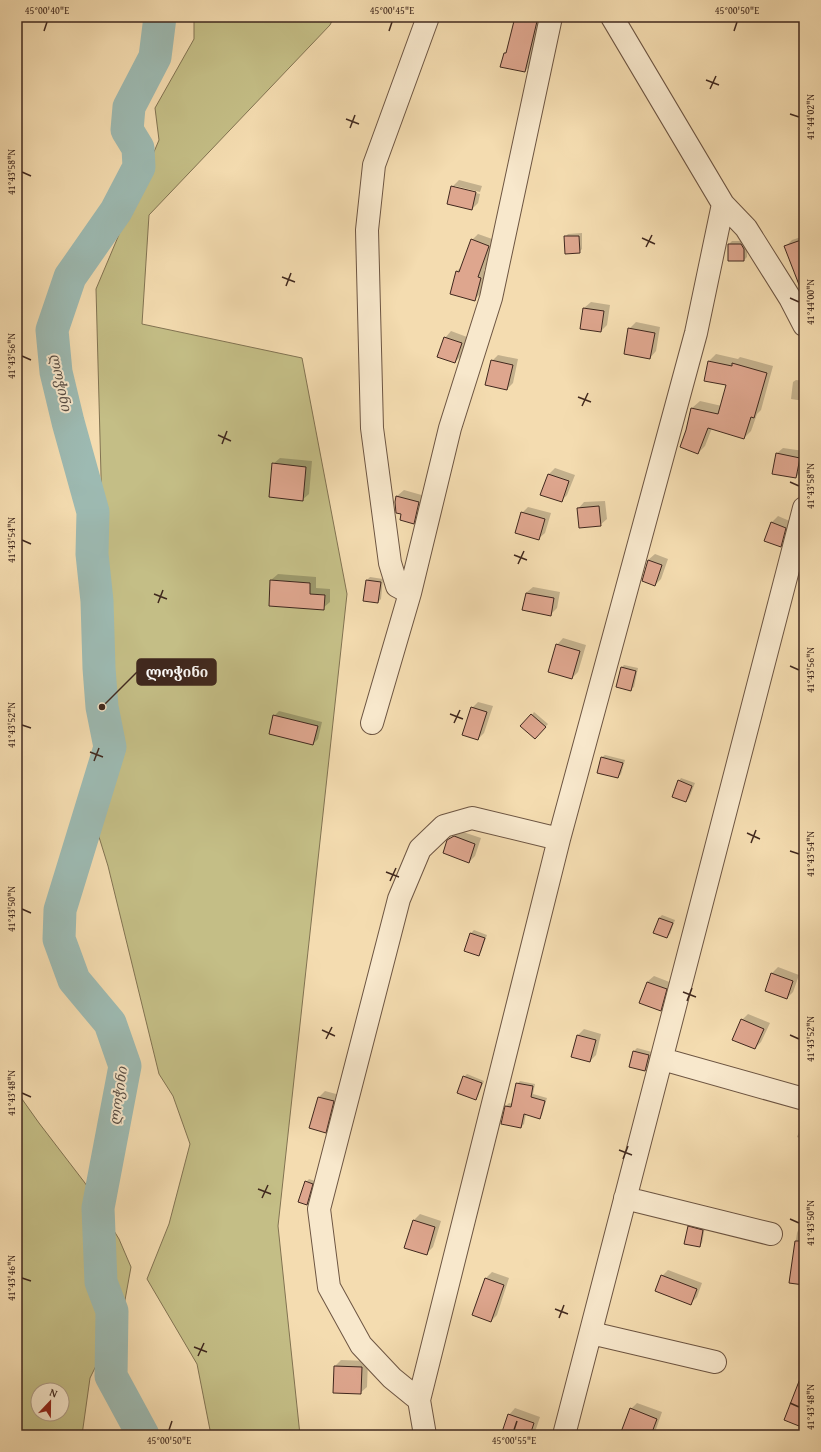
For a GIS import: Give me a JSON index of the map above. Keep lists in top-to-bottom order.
{
  "water": ["ლოჭინი"],
  "places": ["ლოჭინი"],
  "north": "top",
  "coordinates": [
    "45°00'40\"E",
    "45°00'45\"E",
    "45°00'50\"E",
    "41°44'02\"N",
    "41°43'58\"N",
    "41°44'00\"N",
    "41°43'56\"N",
    "41°43'54\"N",
    "41°43'52\"N",
    "41°43'50\"N",
    "41°43'48\"N",
    "41°43'46\"N",
    "45°00'55\"E"
  ]
}
